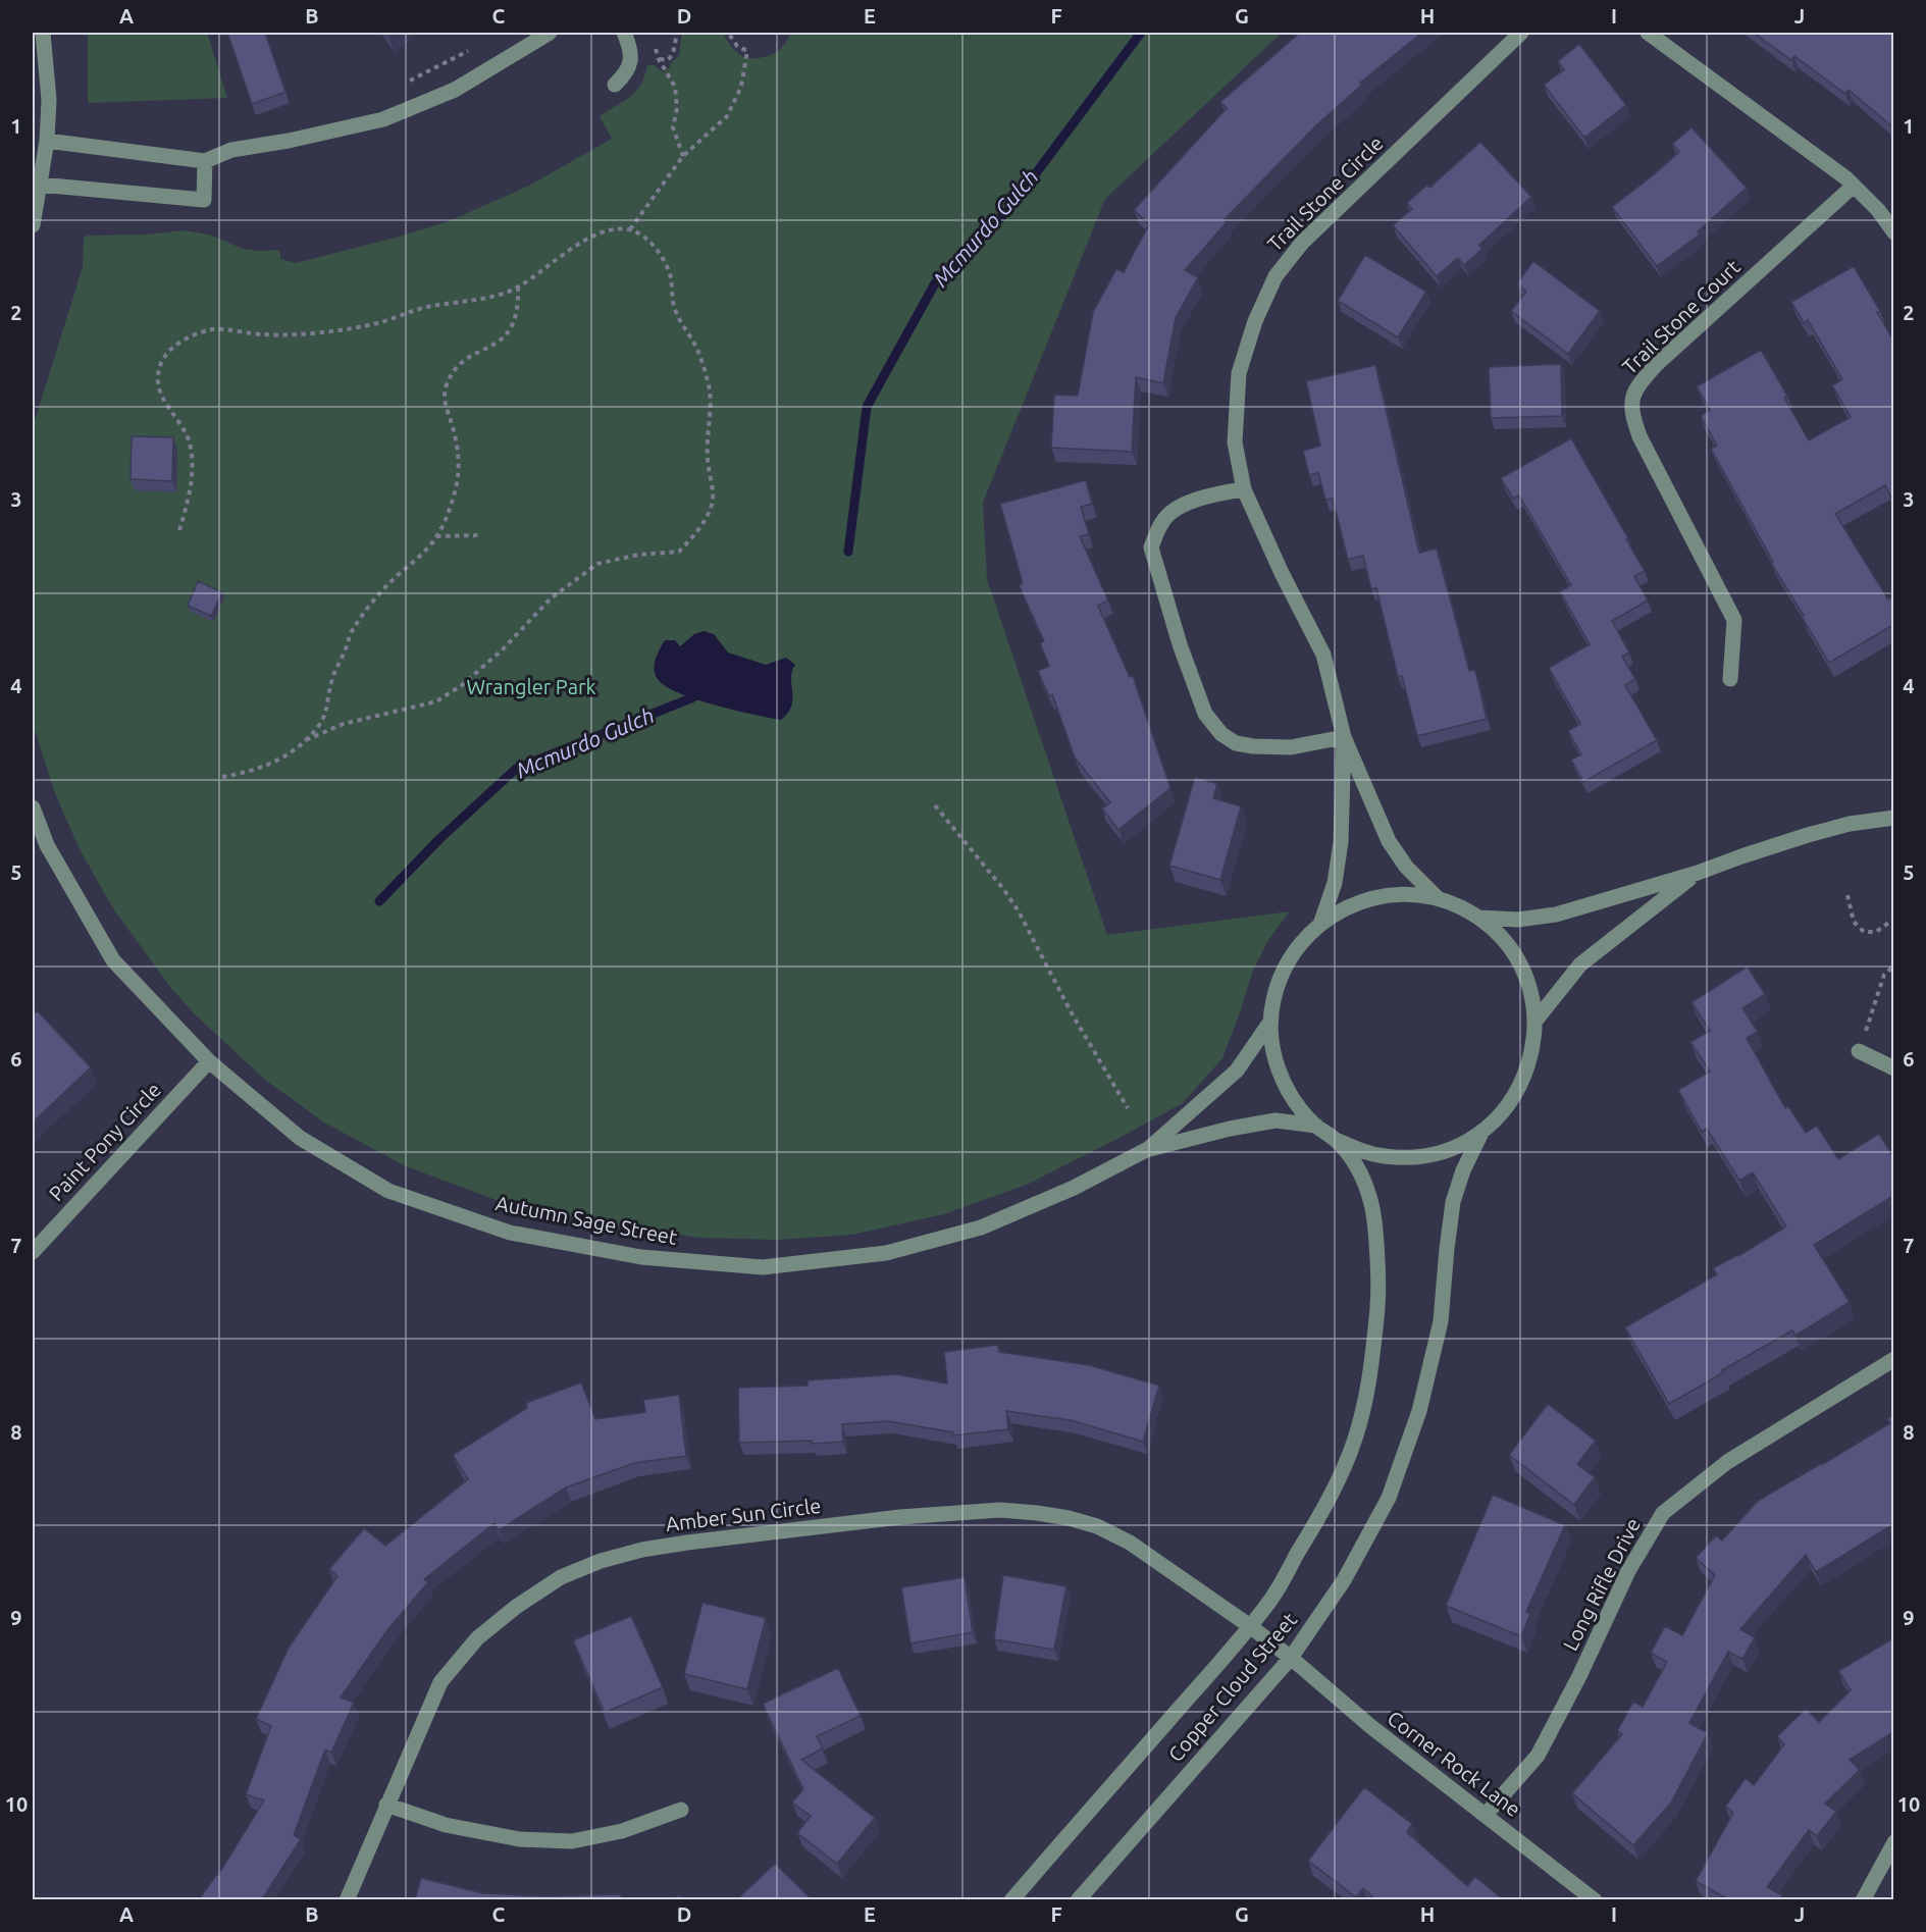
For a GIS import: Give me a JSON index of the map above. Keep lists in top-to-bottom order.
{
  "streets": {
    "street": [
      "Trail Stone Circle",
      "Trail Stone Court",
      "Paint Pony Circle",
      "Autumn Sage Street",
      "Amber Sun Circle",
      "Long Rifle Drive",
      "Copper Cloud Street",
      "Corner Rock Lane"
    ]
  },
  "crossings": [
    ["Paint Pony Circle", "Autumn Sage Street"],
    ["Amber Sun Circle", "Copper Cloud Street"],
    ["Amber Sun Circle", "Corner Rock Lane"],
    ["Long Rifle Drive", "Corner Rock Lane"],
    ["Copper Cloud Street", "Corner Rock Lane"]
  ],
  "water": ["Mcmurdo Gulch"],
  "parks": ["Wrangler Park"],
  "grid": {
    "columns": [
      "A",
      "B",
      "C",
      "D",
      "E",
      "F",
      "G",
      "H",
      "I",
      "J"
    ],
    "rows": [
      "1",
      "2",
      "3",
      "4",
      "5",
      "6",
      "7",
      "8",
      "9",
      "10"
    ]
  }
}
